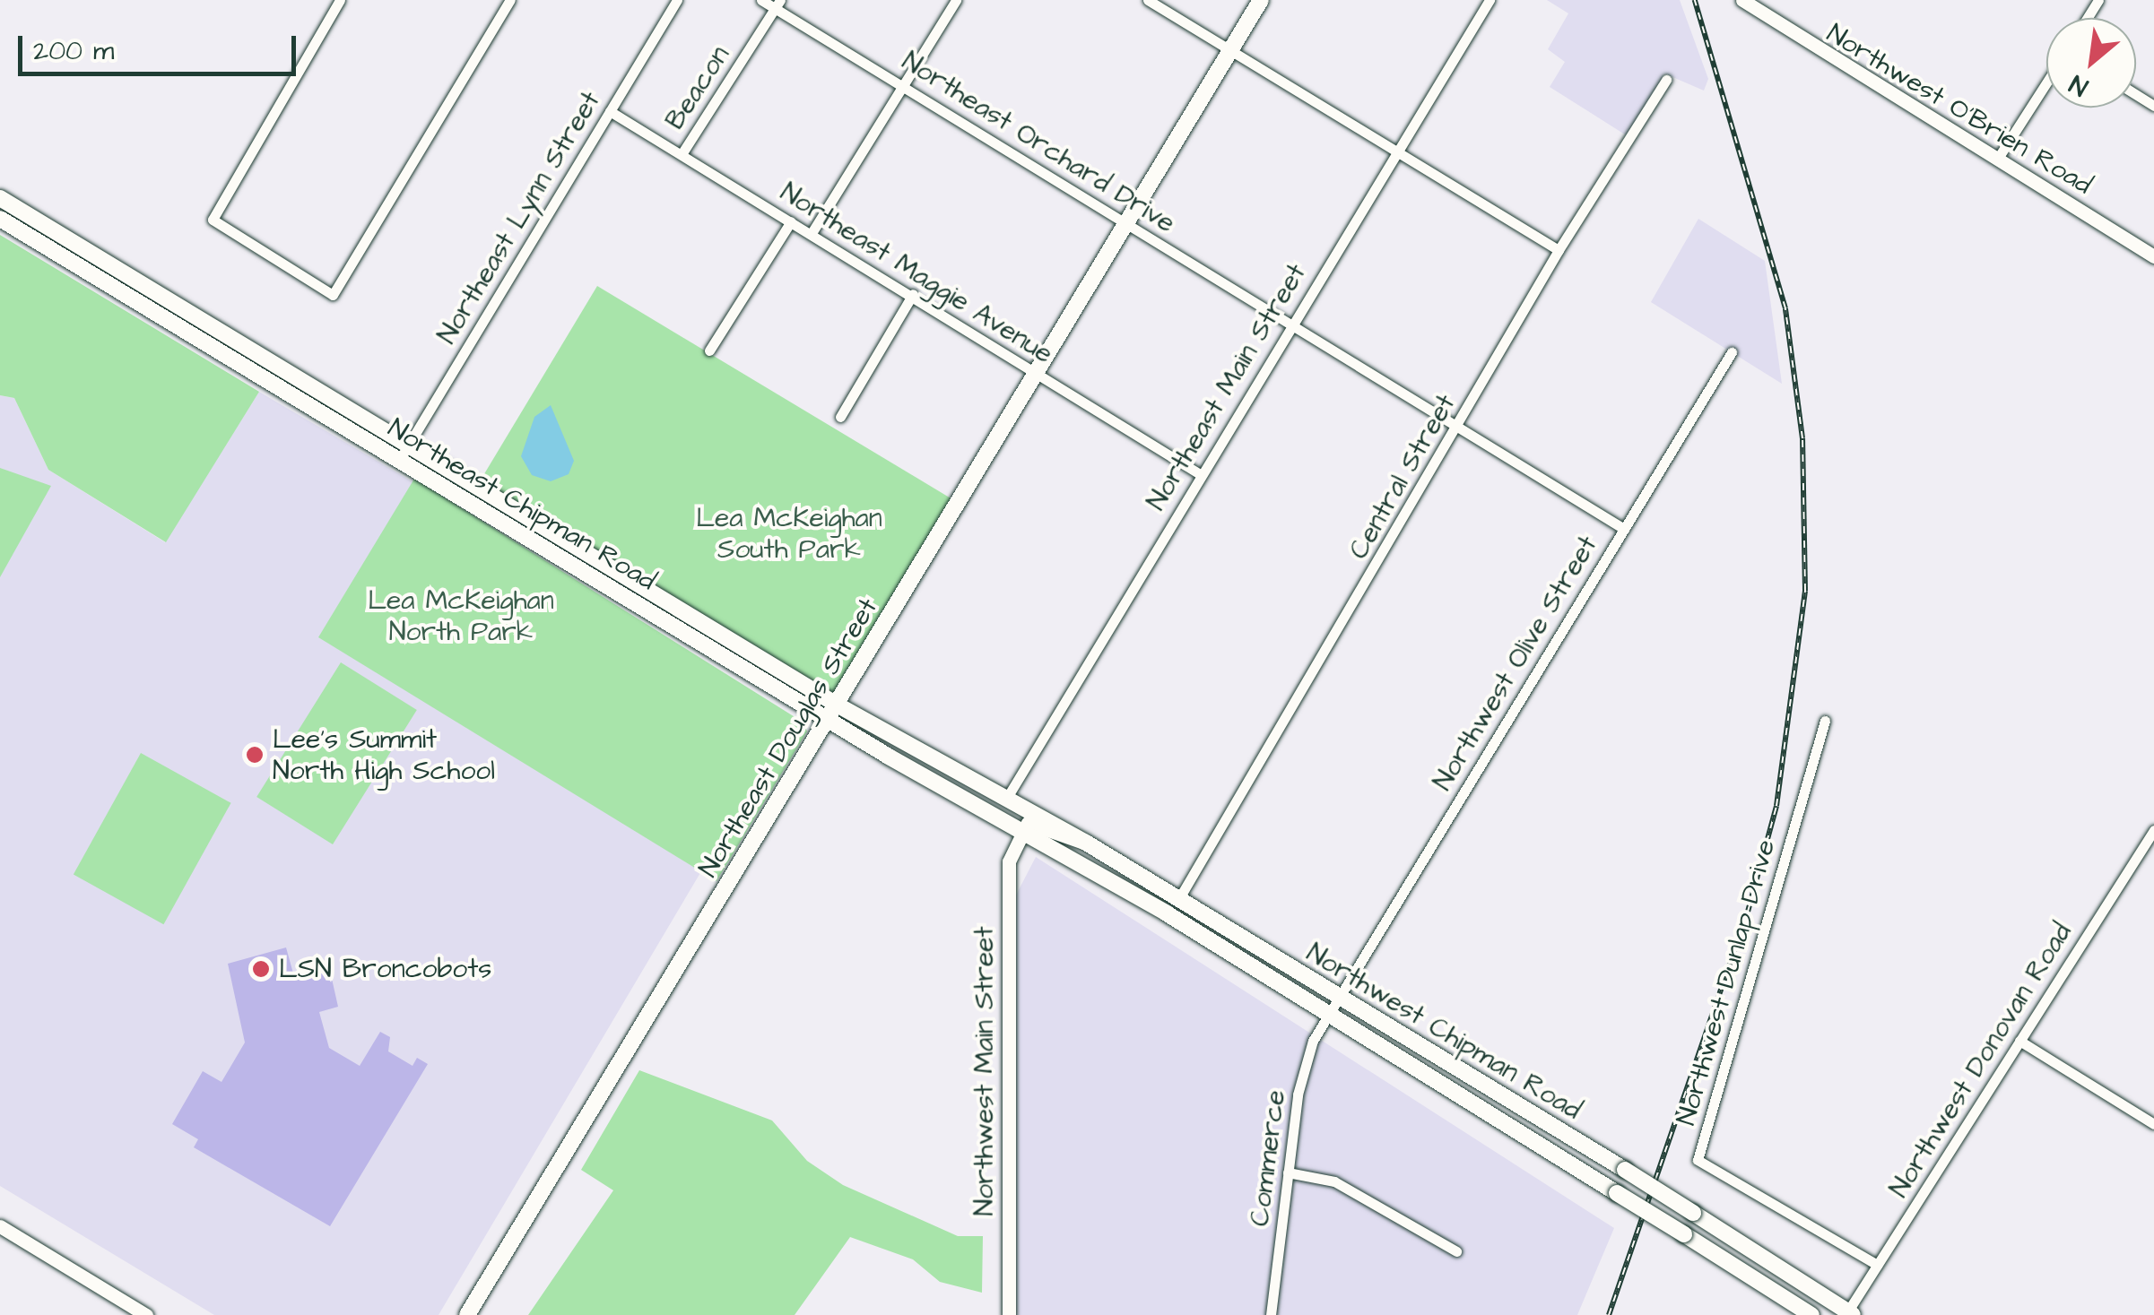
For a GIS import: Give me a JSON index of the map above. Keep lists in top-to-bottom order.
{
  "streets": {
    "main road": ["Northeast Chipman Road", "Northeast Douglas Street", "Northwest Chipman Road"],
    "street": [
      "Beacon",
      "Northwest O'Brien Road",
      "Northeast Orchard Drive",
      "Northeast Lynn Street",
      "Northeast Maggie Avenue",
      "Northeast Main Street",
      "Central Street",
      "Northwest Olive Street",
      "Northwest Dunlap Drive",
      "Northwest Donovan Road",
      "Northwest Main Street",
      "Commerce"
    ]
  },
  "crossings": [
    ["Beacon", "Northeast Orchard Drive"],
    ["Beacon", "Northeast Maggie Avenue"],
    ["Northeast Orchard Drive", "Northeast Main Street"],
    ["Northeast Orchard Drive", "Central Street"],
    ["Northeast Orchard Drive", "Northwest Olive Street"],
    ["Northeast Orchard Drive", "Northeast Douglas Street"],
    ["Northeast Lynn Street", "Northeast Maggie Avenue"],
    ["Northeast Lynn Street", "Northeast Chipman Road"],
    ["Northeast Maggie Avenue", "Northeast Main Street"],
    ["Northeast Maggie Avenue", "Northeast Douglas Street"],
    ["Northeast Main Street", "Northeast Chipman Road"],
    ["Northeast Main Street", "Northwest Chipman Road"],
    ["Central Street", "Northwest Chipman Road"],
    ["Northeast Chipman Road", "Northeast Douglas Street"],
    ["Northeast Chipman Road", "Northwest Chipman Road"],
    ["Northeast Chipman Road", "Northwest Main Street"],
    ["Northwest Olive Street", "Northwest Chipman Road"],
    ["Northwest Olive Street", "Commerce"],
    ["Northwest Dunlap Drive", "Northwest Donovan Road"],
    ["Northwest Chipman Road", "Northwest Donovan Road"],
    ["Northwest Chipman Road", "Northwest Main Street"],
    ["Northwest Chipman Road", "Commerce"]
  ],
  "parks": ["Lea McKeighan South Park", "Lea McKeighan North Park"],
  "places": ["Lee's Summit North High School", "LSN Broncobots"],
  "scale_bar": "200 m",
  "north": "bottom left"
}
